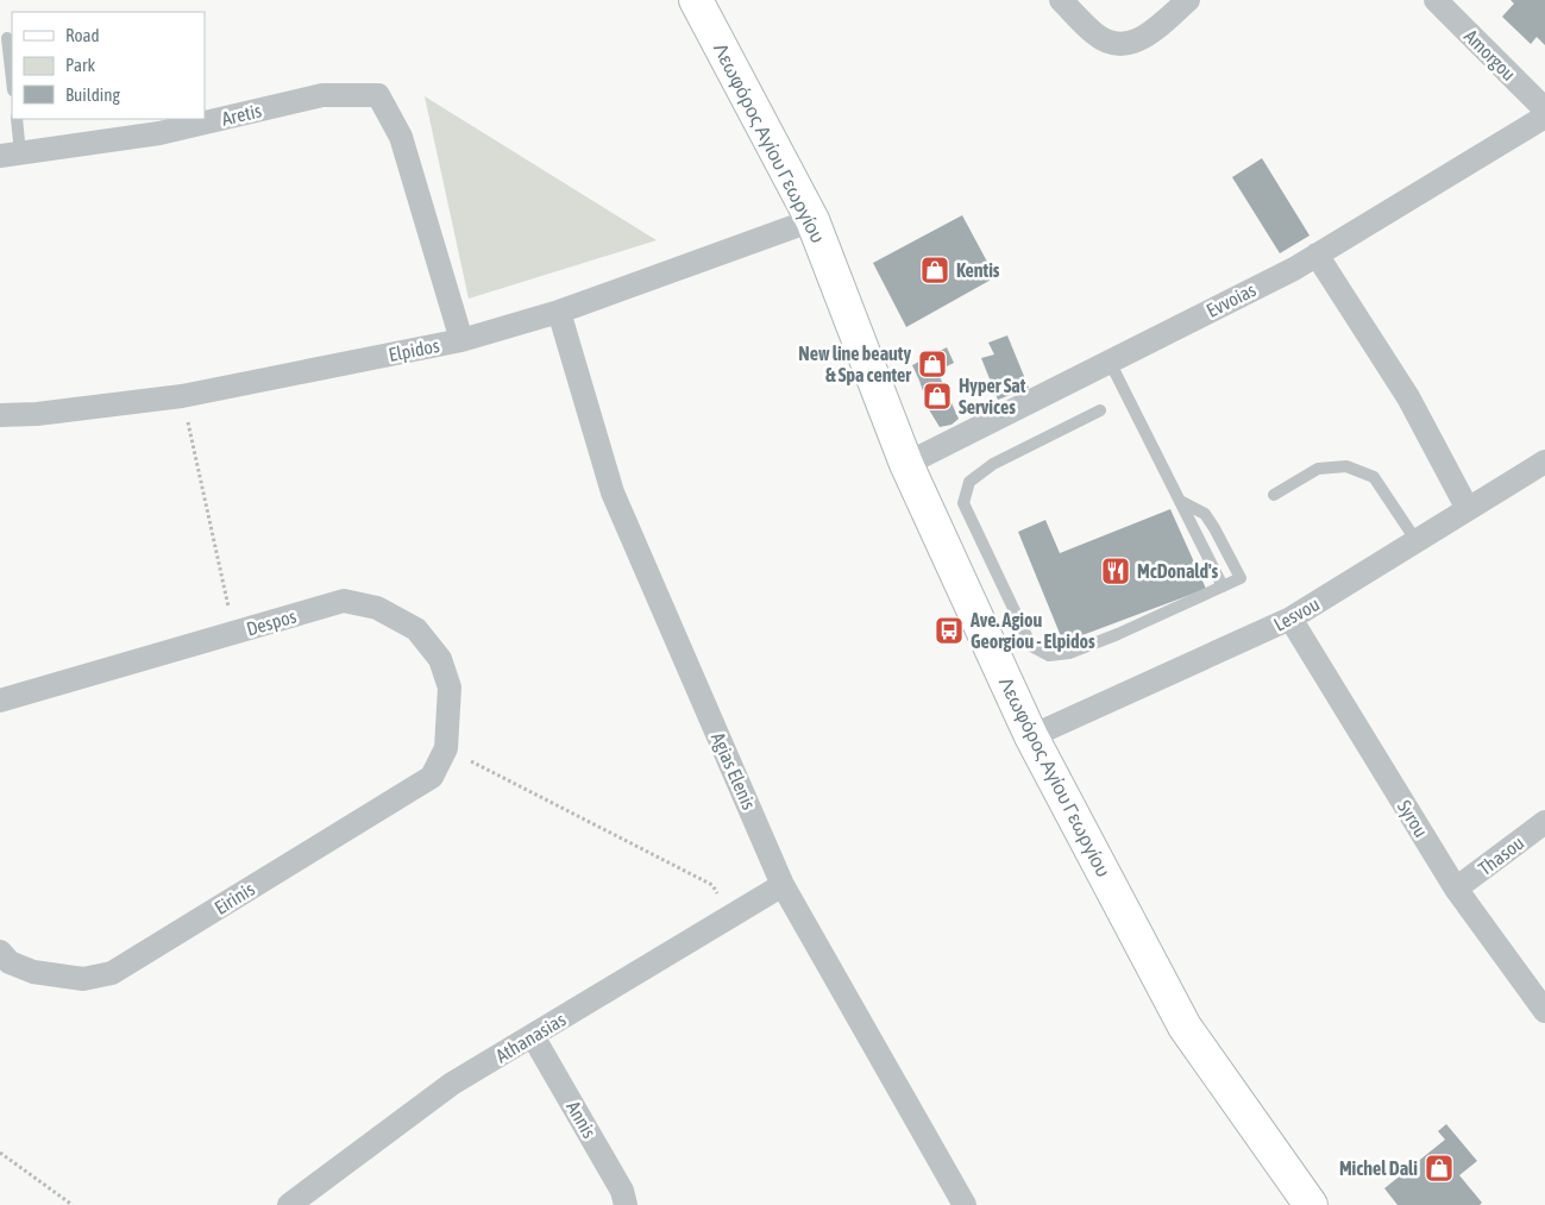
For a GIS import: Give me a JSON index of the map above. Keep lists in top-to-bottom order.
{
  "streets": {
    "main road": ["Λεωφόρος Αγίου Γεωργίου"],
    "street": [
      "Amorgou",
      "Aretis",
      "Evvoias",
      "Elpidos",
      "Lesvou",
      "Despos",
      "Agias Elenis",
      "Syrou",
      "Thasou",
      "Eirinis",
      "Athanasias",
      "Annis"
    ]
  },
  "crossings": [
    ["Aretis", "Elpidos"],
    ["Λεωφόρος Αγίου Γεωργίου", "Evvoias"],
    ["Λεωφόρος Αγίου Γεωργίου", "Elpidos"],
    ["Λεωφόρος Αγίου Γεωργίου", "Lesvou"],
    ["Elpidos", "Agias Elenis"],
    ["Lesvou", "Syrou"],
    ["Despos", "Eirinis"],
    ["Agias Elenis", "Athanasias"],
    ["Syrou", "Thasou"],
    ["Athanasias", "Annis"]
  ],
  "places": {
    "shop": [
      "Kentis",
      "New line beauty & Spa center",
      "Hyper Sat Services",
      "Michel Dali"
    ],
    "restaurant": ["McDonald's"],
    "bus stop": ["Ave. Agiou Georgiou - Elpidos"]
  },
  "legend": ["Road", "Park", "Building"]
}
